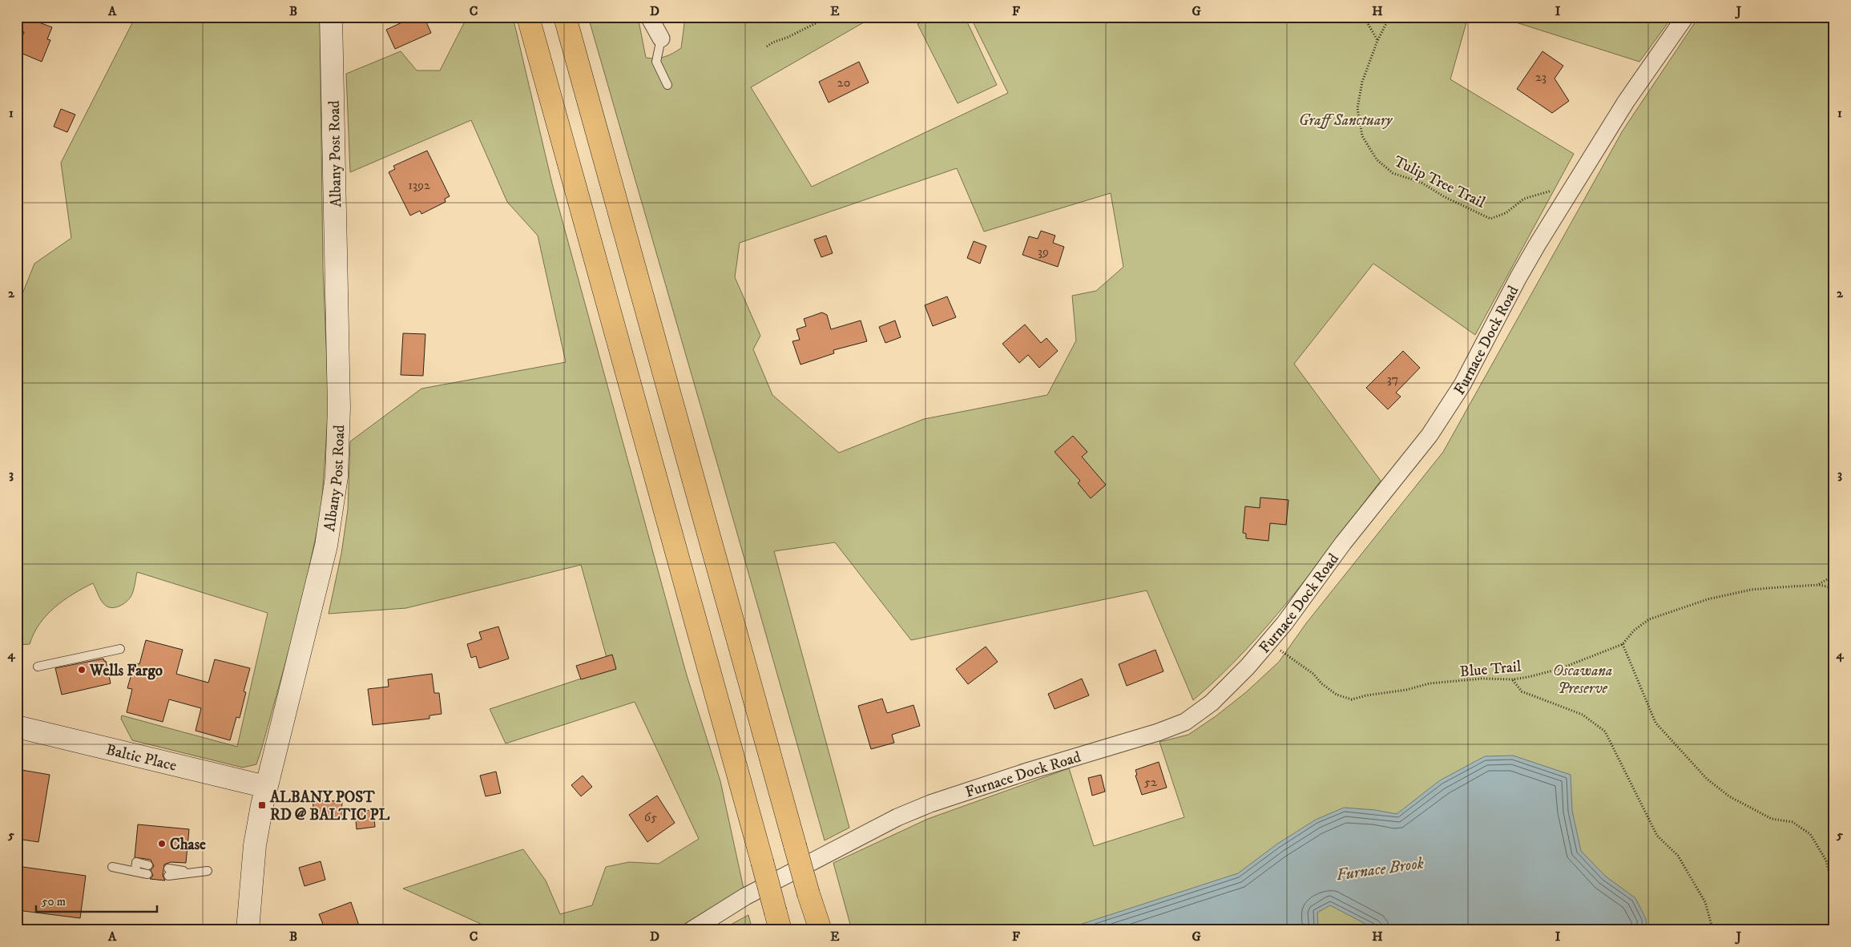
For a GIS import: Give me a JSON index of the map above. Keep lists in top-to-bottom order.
{
  "streets": {
    "main road": ["Albany Post Road", "Baltic Place"],
    "street": ["Furnace Dock Road"],
    "path": ["Tulip Tree Trail", "Blue Trail"]
  },
  "crossings": [
    ["Albany Post Road", "Baltic Place"],
    ["Tulip Tree Trail", "Furnace Dock Road"],
    ["Furnace Dock Road", "Blue Trail"]
  ],
  "water": ["Furnace Brook"],
  "parks": ["Graff Sanctuary", "Oscawana Preserve"],
  "places": {
    "other": ["Wells Fargo", "Chase"],
    "transit": ["ALBANY POST RD @ BALTIC PL"]
  },
  "house_numbers": [
    "23",
    "20",
    "1392",
    "39",
    "37",
    "52",
    "65"
  ],
  "scale_bar": "50 m",
  "grid": {
    "columns": [
      "A",
      "B",
      "C",
      "D",
      "E",
      "F",
      "G",
      "H",
      "I",
      "J"
    ],
    "rows": [
      "1",
      "2",
      "3",
      "4",
      "5"
    ]
  }
}
